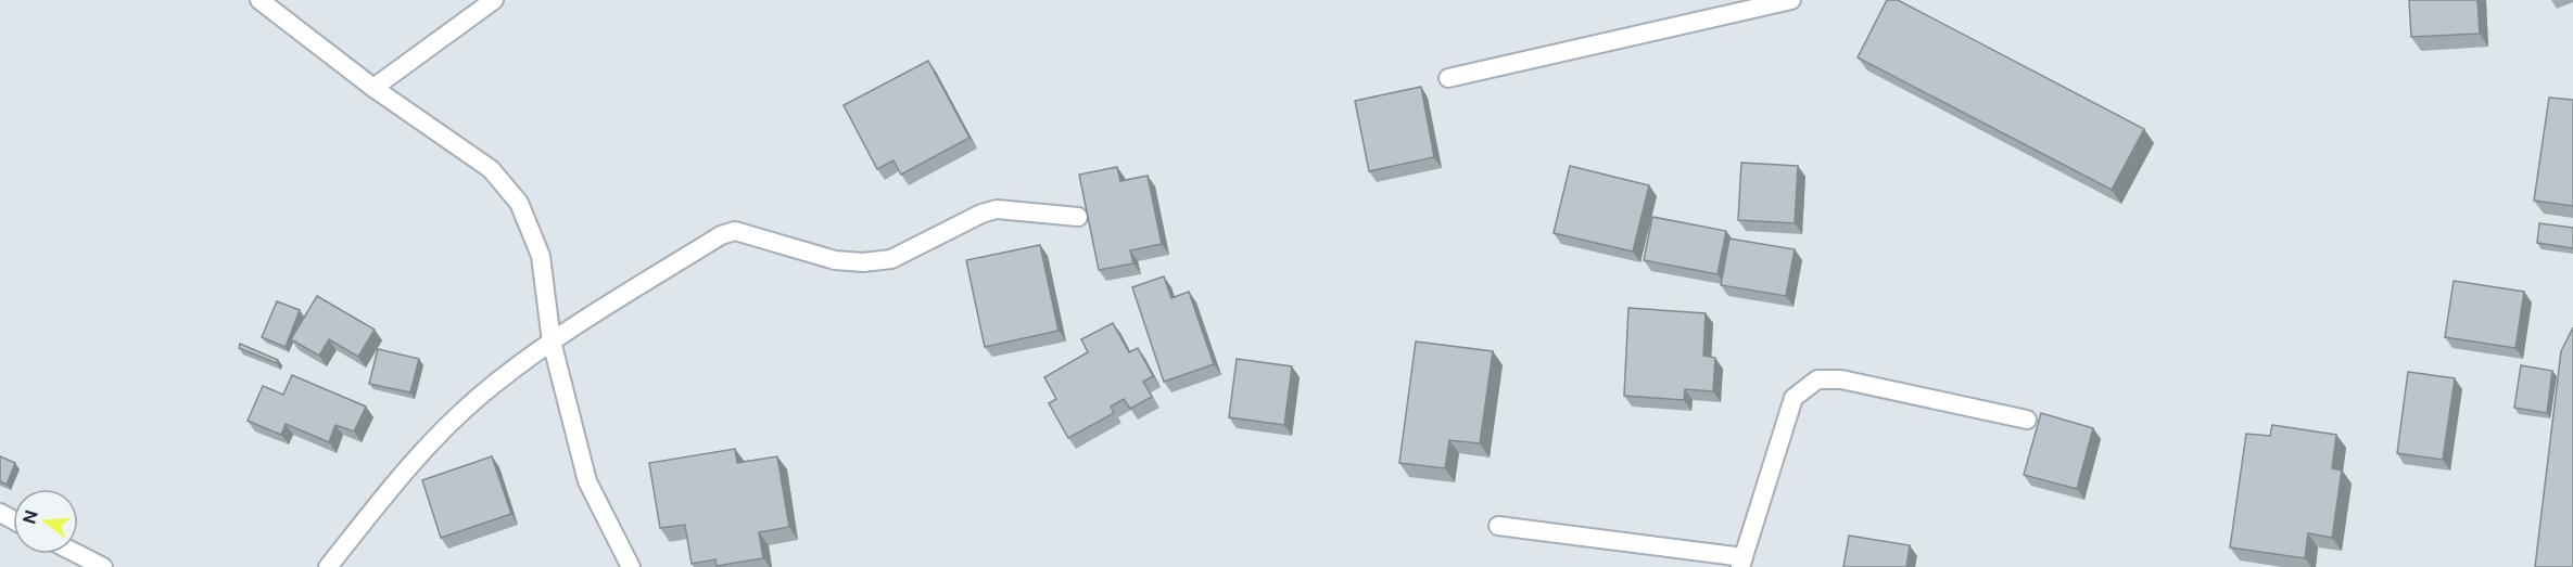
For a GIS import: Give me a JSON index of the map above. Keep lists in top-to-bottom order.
{
  "north": "left"
}
